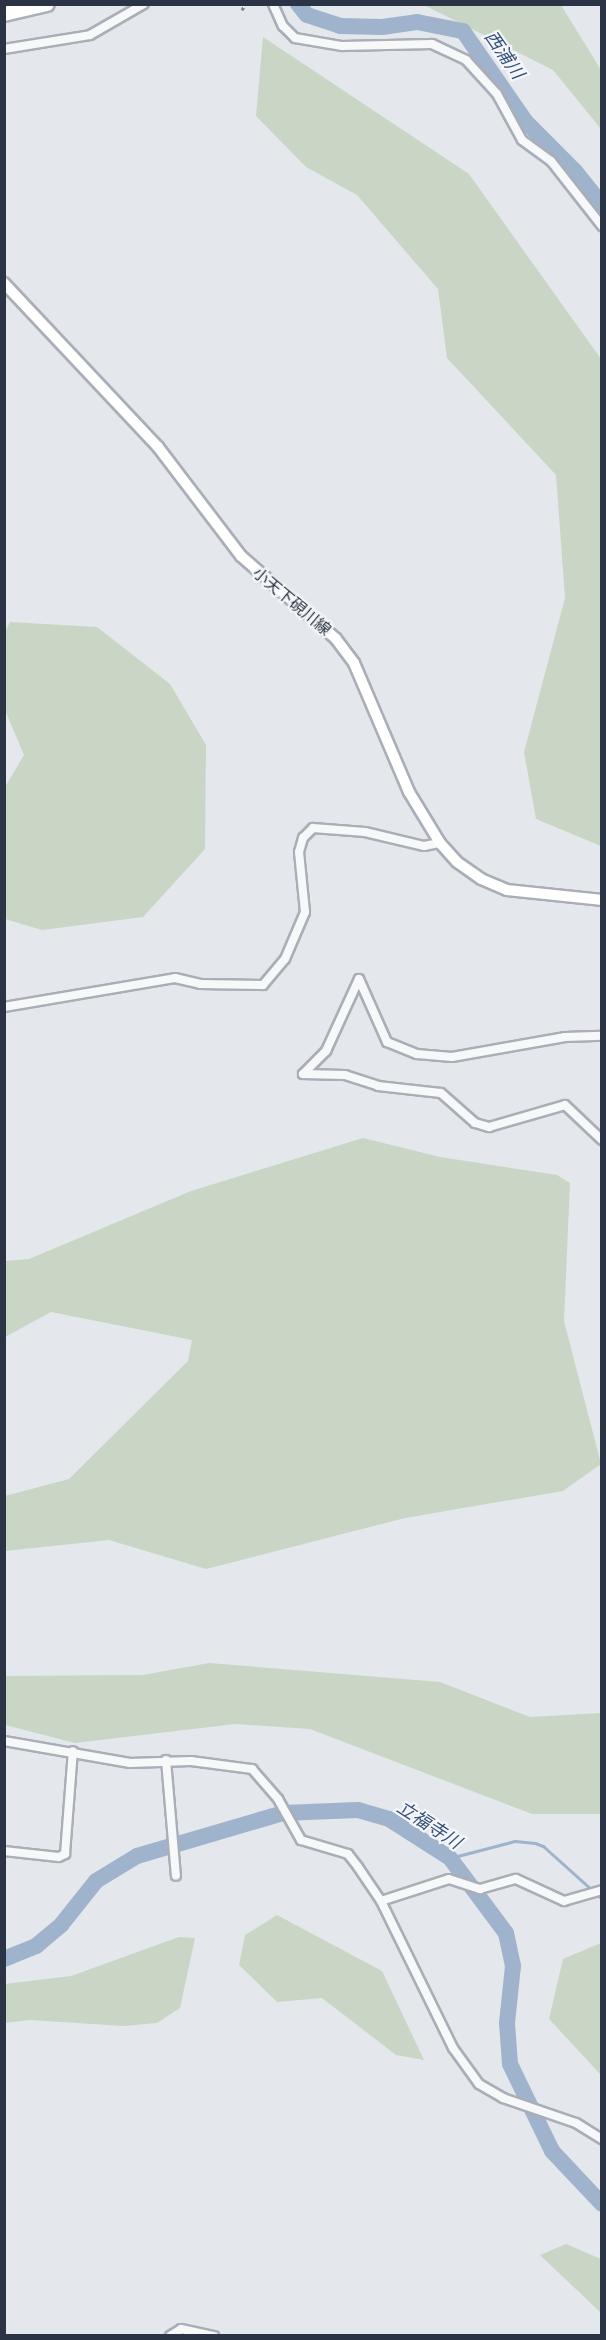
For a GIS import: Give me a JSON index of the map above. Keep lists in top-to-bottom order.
{
  "streets": {
    "main road": ["小天下硯川線"]
  },
  "water": ["西浦川", "立福寺川"]
}
